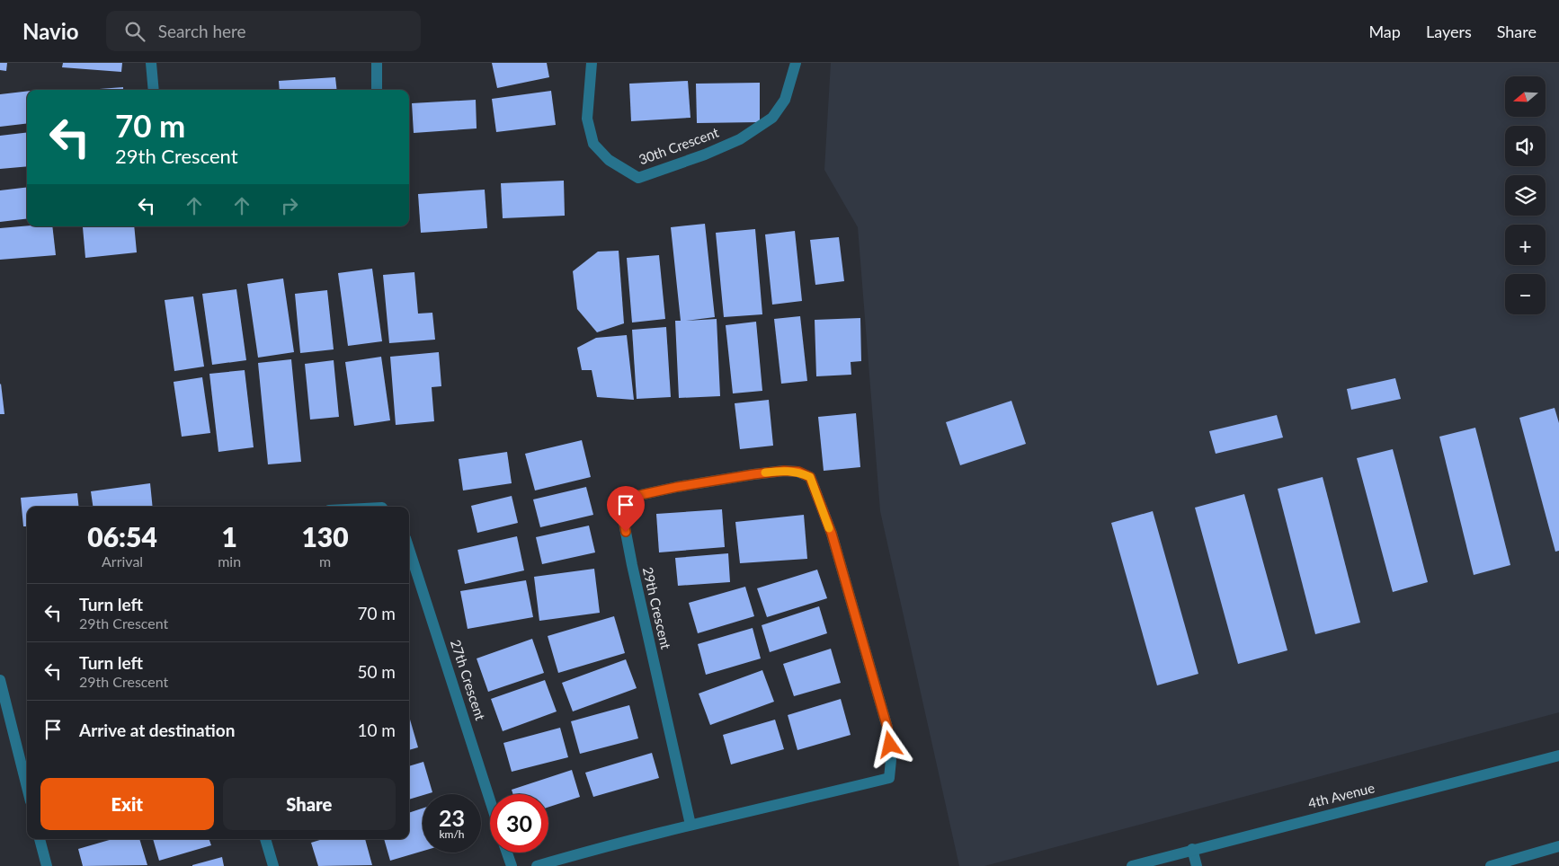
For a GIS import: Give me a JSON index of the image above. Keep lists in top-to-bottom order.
{
  "streets": {
    "street": [
      "30th Crescent",
      "29th Crescent",
      "27th Crescent",
      "4th Avenue"
    ]
  },
  "north": "left",
  "page": {
    "header": "Navio",
    "search": "Search here",
    "nav": ["Map", "Layers", "Share"],
    "map_buttons": ["+", "−"],
    "turn": ["70 m", "29th Crescent"],
    "eta": [
      "06:54",
      "Arrival",
      "1",
      "min",
      "130",
      "m"
    ],
    "list": [
      {
        "name": "Turn left",
        "note": "29th Crescent",
        "value": "70 m"
      },
      {
        "name": "Turn left",
        "note": "29th Crescent",
        "value": "50 m"
      },
      {
        "name": "Arrive at destination",
        "value": "10 m"
      }
    ],
    "buttons": ["Exit", "Share"],
    "speed": "23 km/h",
    "limit": "30"
  }
}
